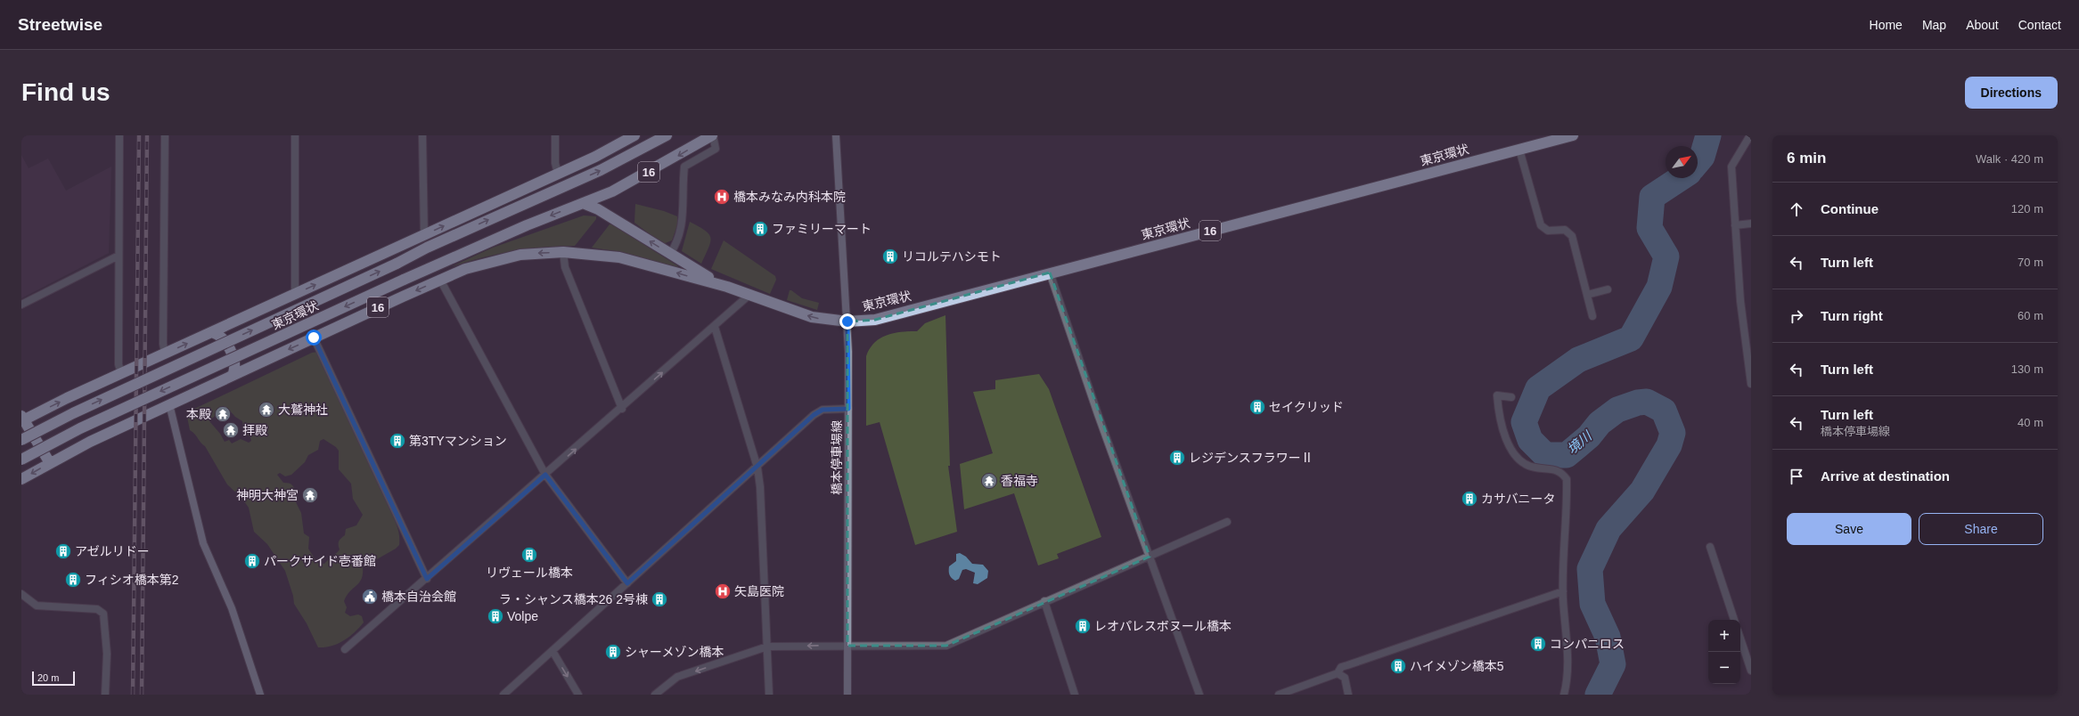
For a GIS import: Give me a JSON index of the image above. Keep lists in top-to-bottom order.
{
  "streets": {
    "highway": ["東京環状", "16"],
    "main road": ["橋本停車場線"]
  },
  "crossings": [
    ["東京環状", "16"],
    ["東京環状", "橋本停車場線"],
    ["16", "橋本停車場線"]
  ],
  "water": ["境川"],
  "places": {
    "hospital": ["橋本みなみ内科本院", "矢島医院"],
    "building": [
      "ファミリーマート",
      "リコルテハシモト",
      "セイクリッド",
      "第3TYマンション",
      "レジデンスフラワーⅡ",
      "カサバニータ",
      "アゼルリドー",
      "リヴェール橋本",
      "パークサイド壱番館",
      "フィシオ橋本第2",
      "ラ・シャンス橋本26 2号棟",
      "Volpe",
      "レオパレスボヌール橋本",
      "コンパニロス",
      "シャーメゾン橋本",
      "ハイメゾン橋本5"
    ],
    "temple": [
      "大鷲神社",
      "本殿",
      "拝殿",
      "香福寺",
      "神明大神宮"
    ],
    "public building": ["橋本自治会館"]
  },
  "scale_bar": "20 m",
  "north": "top right",
  "page": {
    "header": "Streetwise",
    "nav": [
      "Home",
      "Map",
      "About",
      "Contact"
    ],
    "buttons": [
      "Directions",
      ["Save", "Share"]
    ],
    "title": "Find us",
    "heading": ["6 min", "Walk · 420 m"],
    "list": [
      ["Continue", "120 m"],
      ["Turn left", "70 m"],
      ["Turn right", "60 m"],
      ["Turn left", "130 m"],
      ["Turn left", "橋本停車場線", "40 m"],
      "Arrive at destination"
    ],
    "map_buttons": ["+", "−"],
    "scale": "20 m"
  }
}
